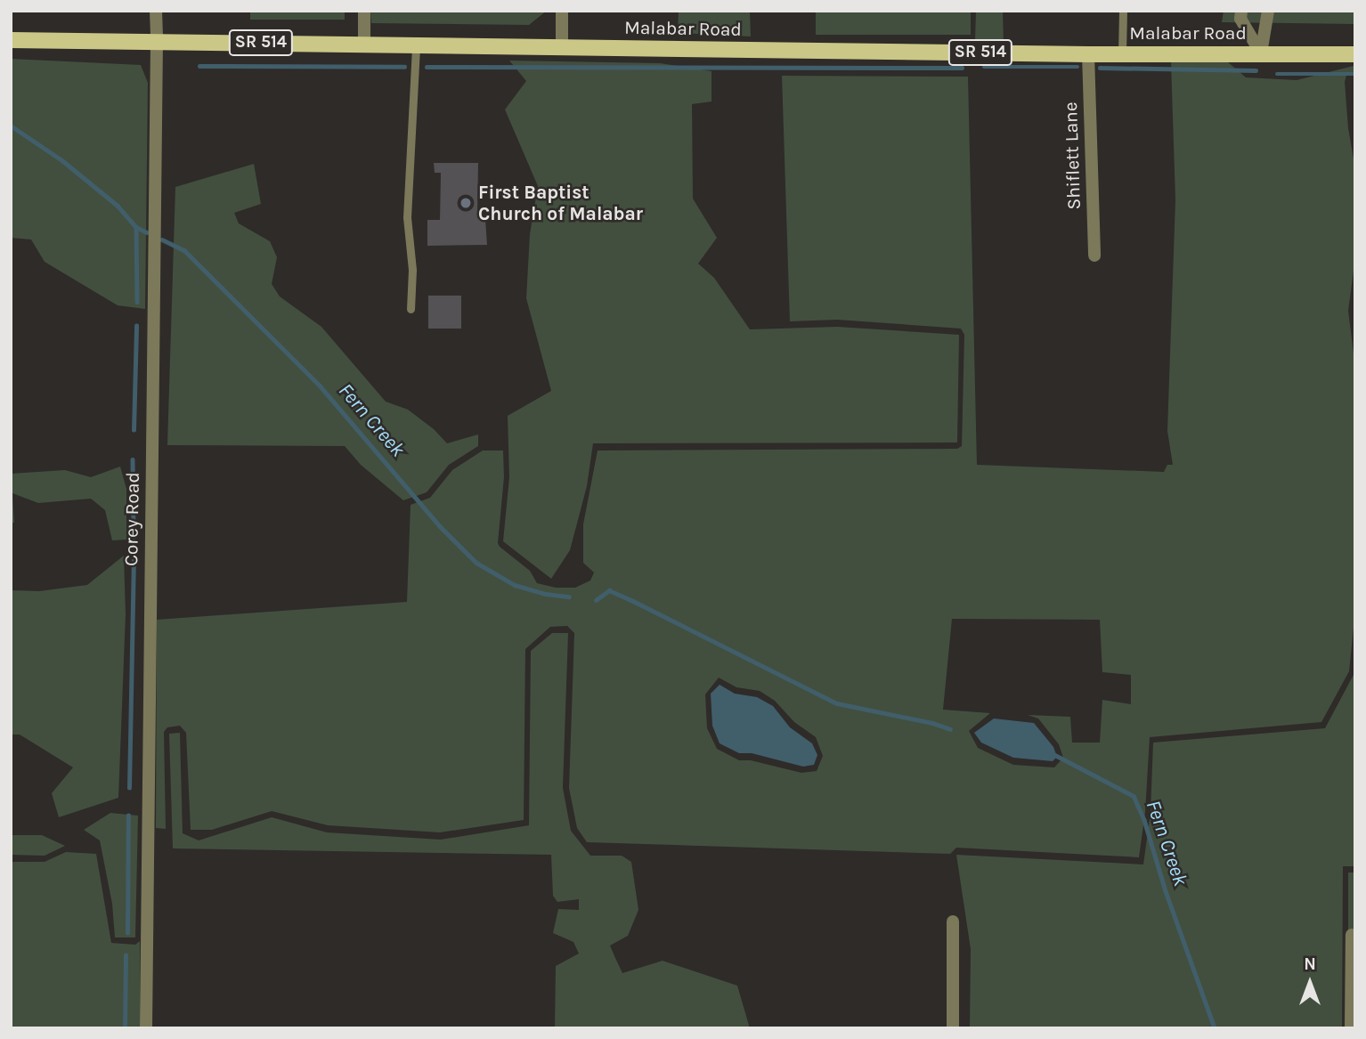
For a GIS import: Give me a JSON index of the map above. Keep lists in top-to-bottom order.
{
  "streets": {
    "main road": ["Malabar Road", "SR 514"],
    "street": ["Shiflett Lane", "Corey Road"]
  },
  "crossings": [
    ["Malabar Road", "Shiflett Lane"],
    ["Malabar Road", "Corey Road"]
  ],
  "water": ["Fern Creek"],
  "places": ["First Baptist Church of Malabar"],
  "north": "top"
}
